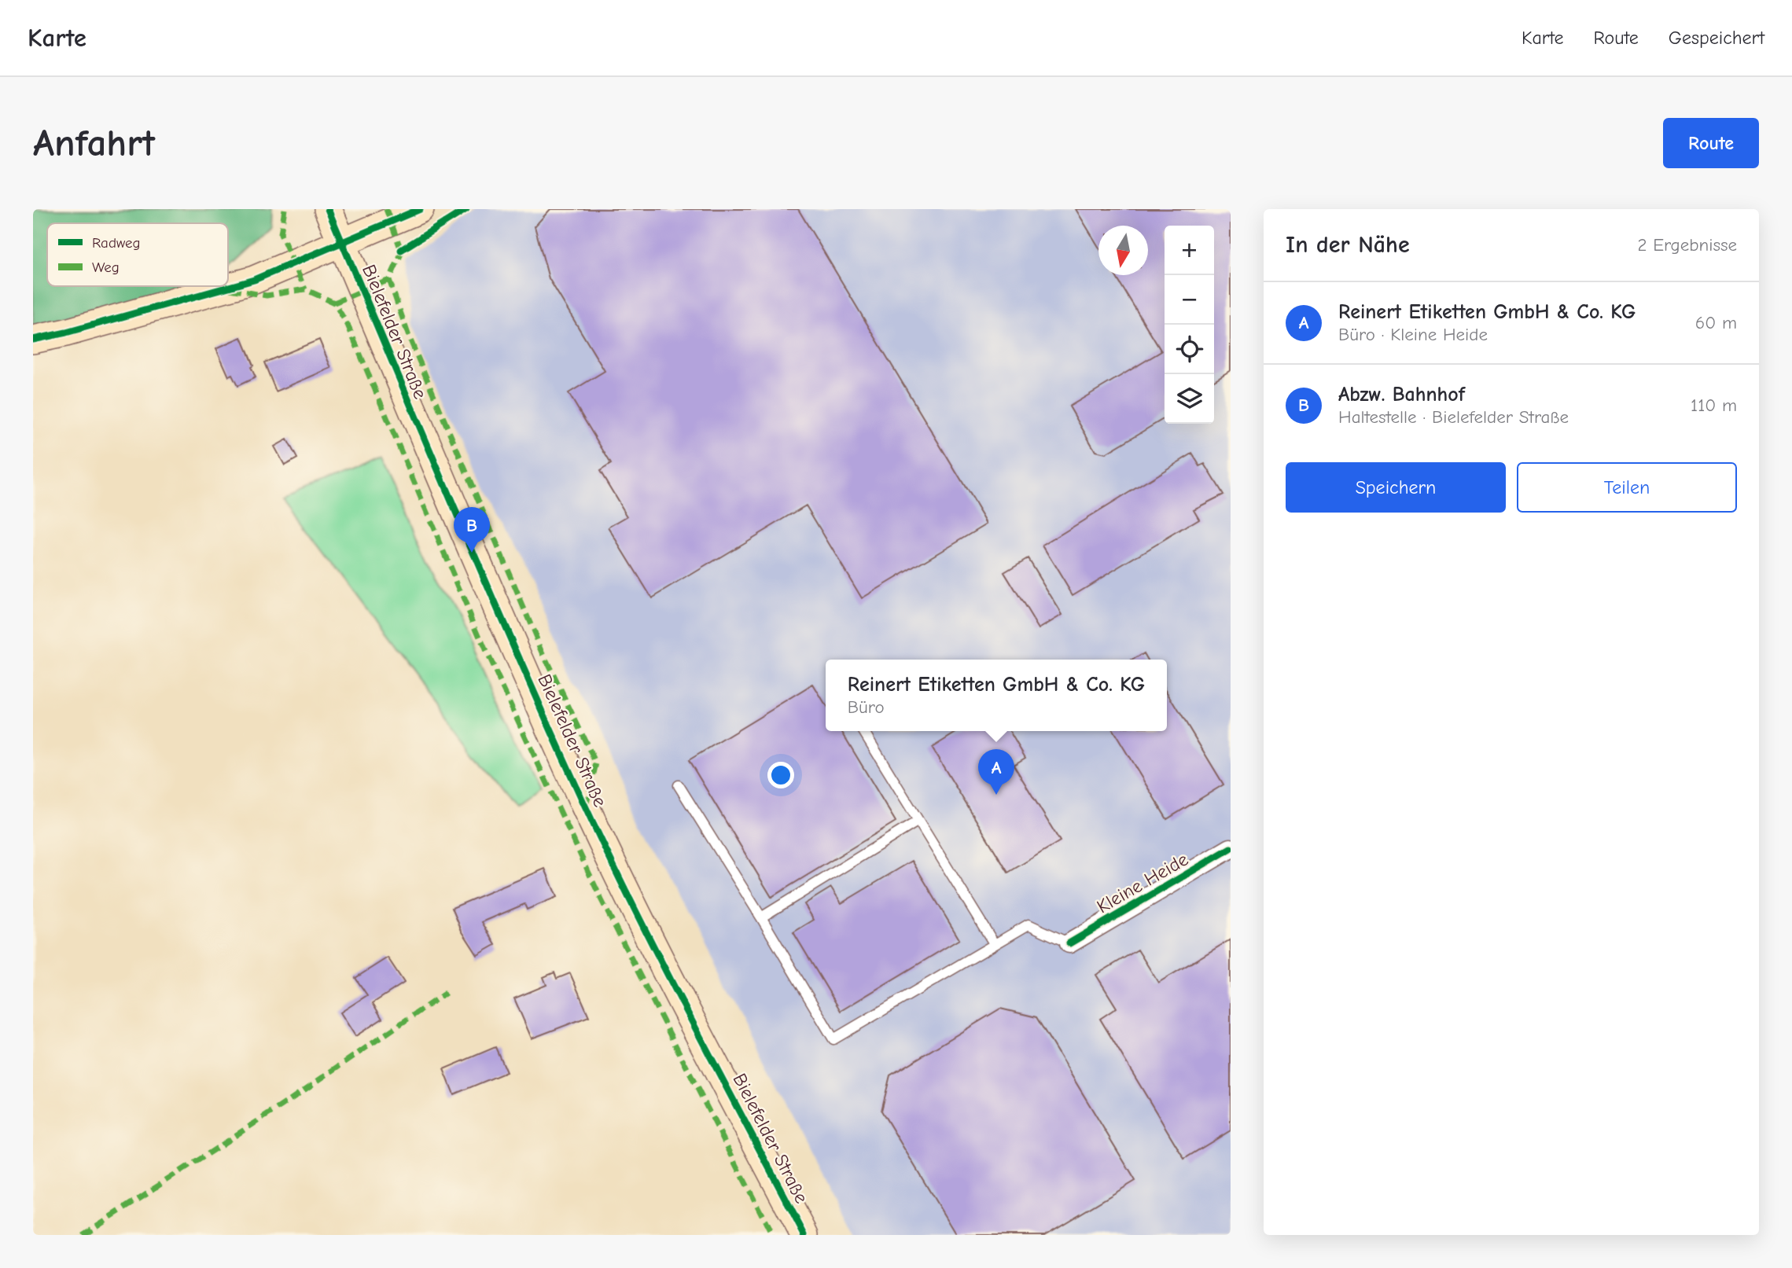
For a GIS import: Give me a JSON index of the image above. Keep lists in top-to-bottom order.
{
  "streets": {
    "street": ["Bielefelder Straße", "Kleine Heide"]
  },
  "legend": ["Radweg", "Weg"],
  "north": "bottom",
  "page": {
    "header": "Karte",
    "nav": ["Karte", "Route", "Gespeichert"],
    "buttons": [
      "Route",
      ["Speichern", "Teilen"]
    ],
    "title": "Anfahrt",
    "heading": ["In der Nähe", "2 Ergebnisse"],
    "map_buttons": ["+", "−"],
    "list": [
      {
        "mark": "A",
        "name": "Reinert Etiketten GmbH & Co. KG",
        "note": "Büro · Kleine Heide",
        "value": "60 m"
      },
      {
        "mark": "B",
        "name": "Abzw. Bahnhof",
        "note": "Haltestelle · Bielefelder Straße",
        "value": "110 m"
      }
    ],
    "pins": ["B", "A"],
    "popup": ["Reinert Etiketten GmbH & Co. KG", "Büro"]
  }
}
